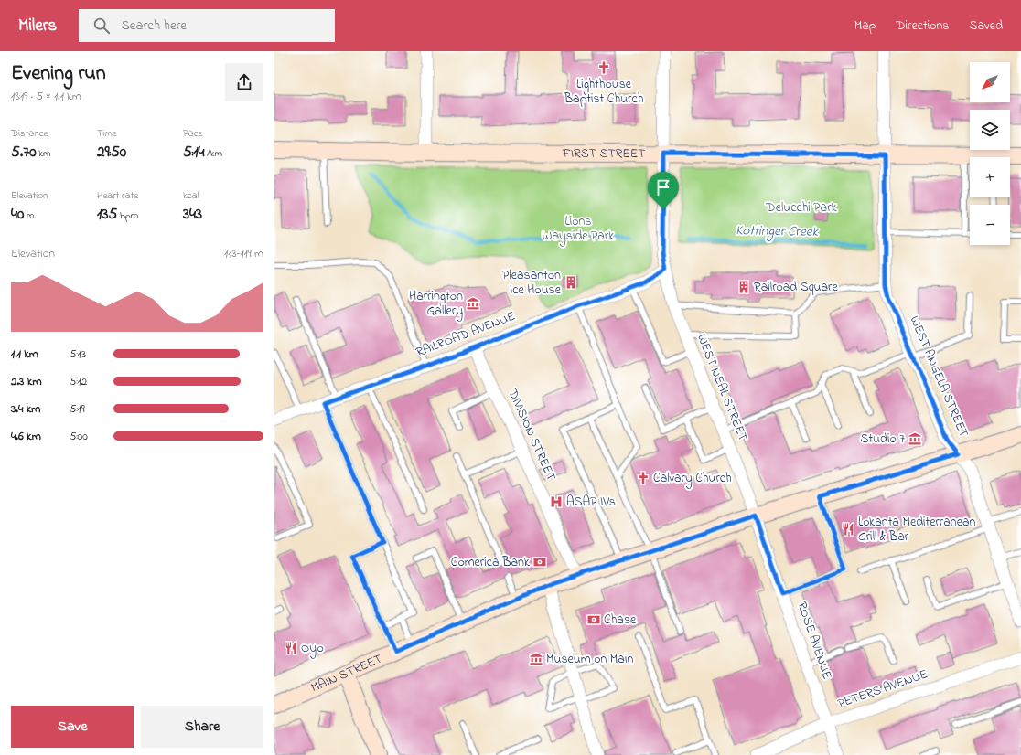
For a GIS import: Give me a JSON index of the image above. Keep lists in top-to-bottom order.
{
  "streets": {
    "street": [
      "FIRST STREET",
      "RAILROAD AVENUE",
      "WEST ANGELA STREET",
      "WEST NEAL STREET",
      "DIVISION STREET",
      "ROSE AVENUE",
      "MAIN STREET",
      "PETERS AVENUE"
    ]
  },
  "crossings": [
    ["FIRST STREET", "WEST ANGELA STREET"],
    ["FIRST STREET", "WEST NEAL STREET"],
    ["RAILROAD AVENUE", "WEST NEAL STREET"],
    ["RAILROAD AVENUE", "DIVISION STREET"],
    ["WEST ANGELA STREET", "MAIN STREET"],
    ["WEST NEAL STREET", "ROSE AVENUE"],
    ["WEST NEAL STREET", "MAIN STREET"],
    ["DIVISION STREET", "MAIN STREET"],
    ["ROSE AVENUE", "MAIN STREET"],
    ["ROSE AVENUE", "PETERS AVENUE"]
  ],
  "water": ["Kottinger Creek"],
  "parks": ["Delucchi Park", "Lions Wayside Park"],
  "places": {
    "church": ["Lighthouse Baptist Church", "Calvary Church"],
    "building": ["Pleasanton Ice House", "Railroad Square"],
    "museum": ["Harrington Gallery", "Studio 7", "Museum on Main"],
    "hospital": ["ASAP IVs"],
    "restaurant": ["Lokanta Mediterranean Grill & Bar", "Oyo"],
    "bank": ["Comerica Bank", "Chase"]
  },
  "north": "bottom left",
  "page": {
    "header": "Milers",
    "search": "Search here",
    "nav": ["Map", "Directions", "Saved"],
    "heading": ["Evening run", "18:19 · 5 × 1.1 km"],
    "map_buttons": ["+", "−"],
    "stats": [
      ["Distance", "5.70 km"],
      ["Time", "29:50"],
      ["Pace", "5:14 /km"],
      ["Elevation", "40 m"],
      ["Heart rate", "135 bpm"],
      ["kcal", "343"]
    ],
    "chart": ["Elevation", "113–119 m"],
    "list": [
      {
        "name": "1.1 km",
        "note": "5:13"
      },
      {
        "name": "2.3 km",
        "note": "5:12"
      },
      {
        "name": "3.4 km",
        "note": "5:19"
      },
      {
        "name": "4.6 km",
        "note": "5:00"
      }
    ],
    "buttons": ["Save", "Share"]
  }
}
